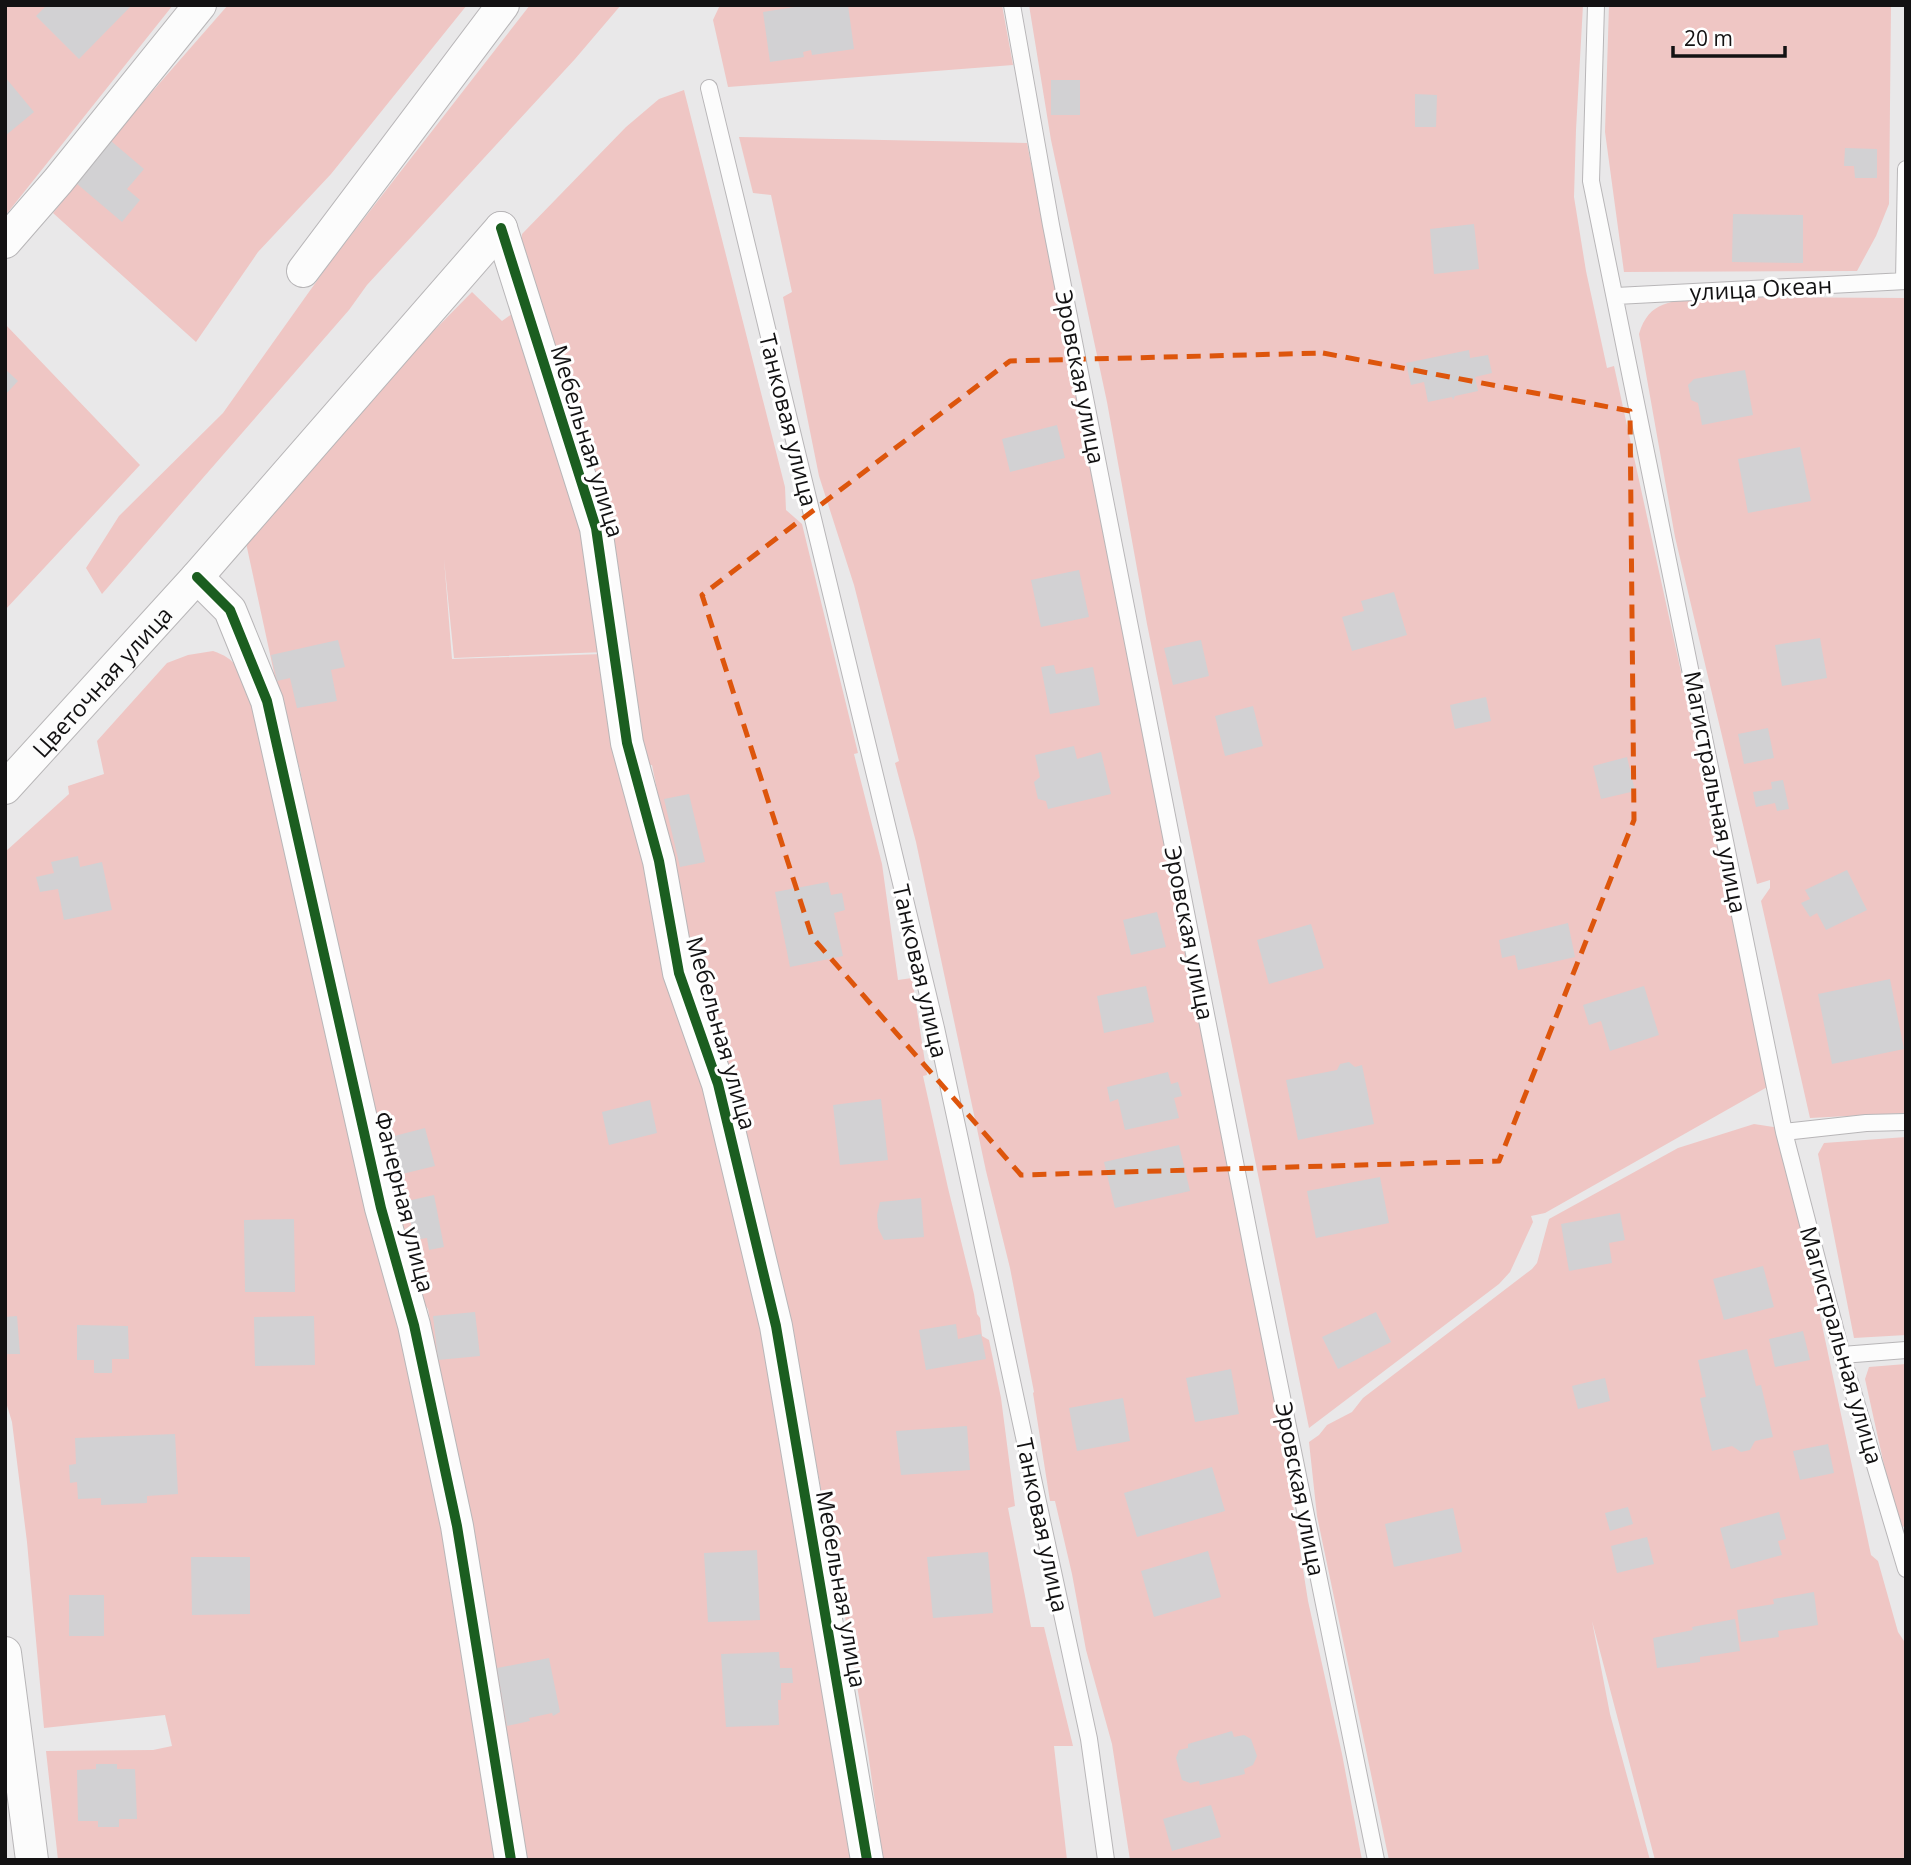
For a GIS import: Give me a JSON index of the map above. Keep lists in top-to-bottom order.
{
  "streets": {
    "street": ["Мебельная улица", "Цветочная улица", "Фанерная улица"],
    "lane": [
      "улица Океан",
      "Эровская улица",
      "Танковая улица",
      "Магистральная улица"
    ]
  },
  "crossings": [
    ["улица Океан", "Магистральная улица"],
    ["Мебельная улица", "Цветочная улица"],
    ["Цветочная улица", "Фанерная улица"]
  ],
  "scale_bar": "20 m"
}
